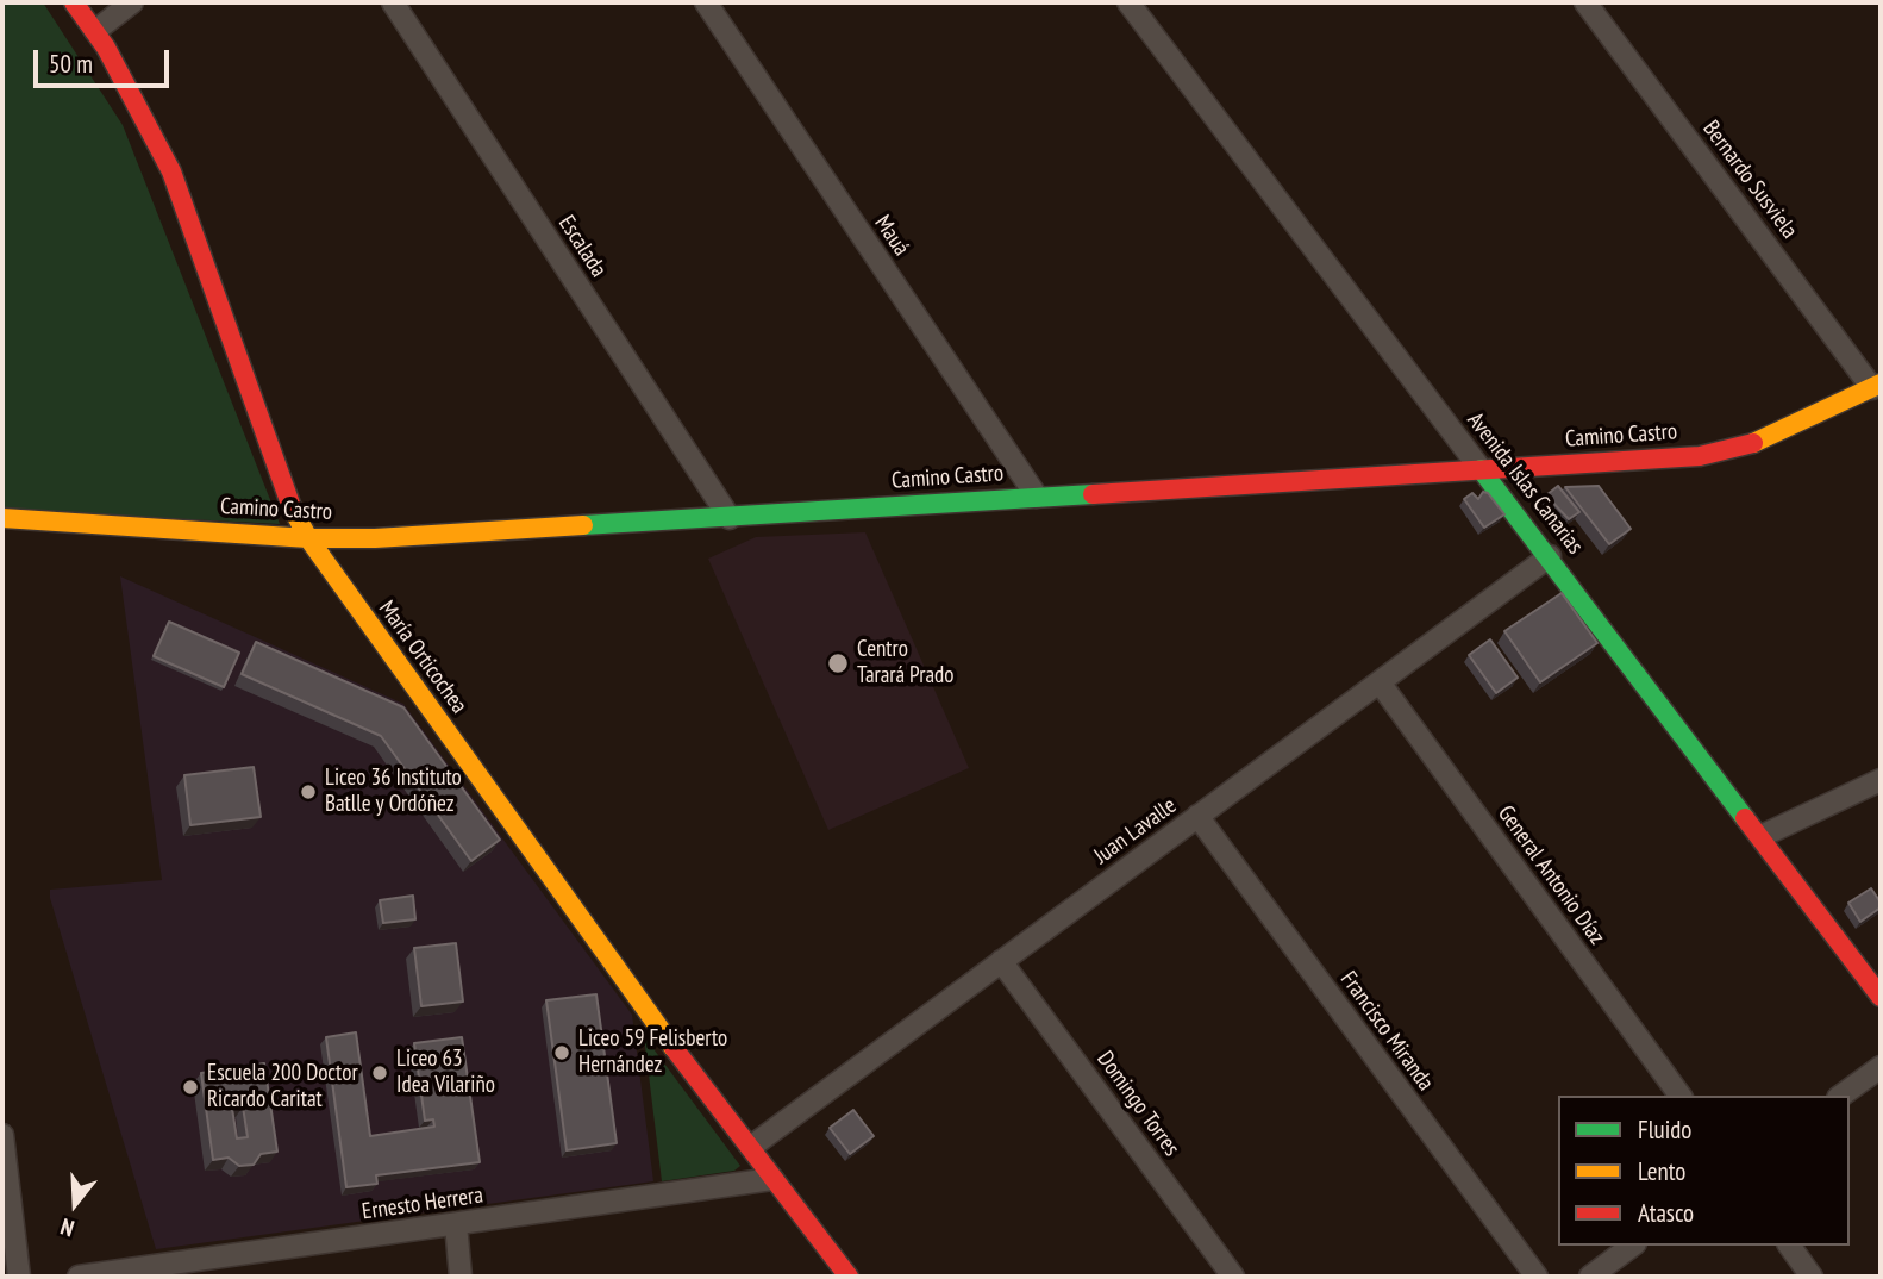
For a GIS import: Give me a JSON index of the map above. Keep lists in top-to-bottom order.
{
  "streets": {
    "street": [
      "Bernardo Susviela",
      "Mauá",
      "Escalada",
      "Camino Castro",
      "Avenida Islas Canarias",
      "María Orticochea",
      "Juan Lavalle",
      "General Antonio Díaz",
      "Francisco Miranda",
      "Domingo Torres",
      "Ernesto Herrera"
    ]
  },
  "crossings": [
    ["Bernardo Susviela", "Camino Castro"],
    ["Mauá", "Camino Castro"],
    ["Escalada", "Camino Castro"],
    ["Camino Castro", "Avenida Islas Canarias"],
    ["Camino Castro", "María Orticochea"],
    ["Avenida Islas Canarias", "Juan Lavalle"],
    ["María Orticochea", "Juan Lavalle"],
    ["María Orticochea", "Ernesto Herrera"],
    ["Juan Lavalle", "General Antonio Díaz"],
    ["Juan Lavalle", "Francisco Miranda"],
    ["Juan Lavalle", "Domingo Torres"]
  ],
  "places": [
    "Centro Tarará Prado",
    "Liceo 36 Instituto Batlle y Ordóñez",
    "Liceo 59 Felisberto Hernández",
    "Liceo 63 Idea Vilariño",
    "Escuela 200 Doctor Ricardo Caritat"
  ],
  "legend": ["Fluido", "Lento", "Atasco"],
  "scale_bar": "50 m",
  "north": "bottom"
}
